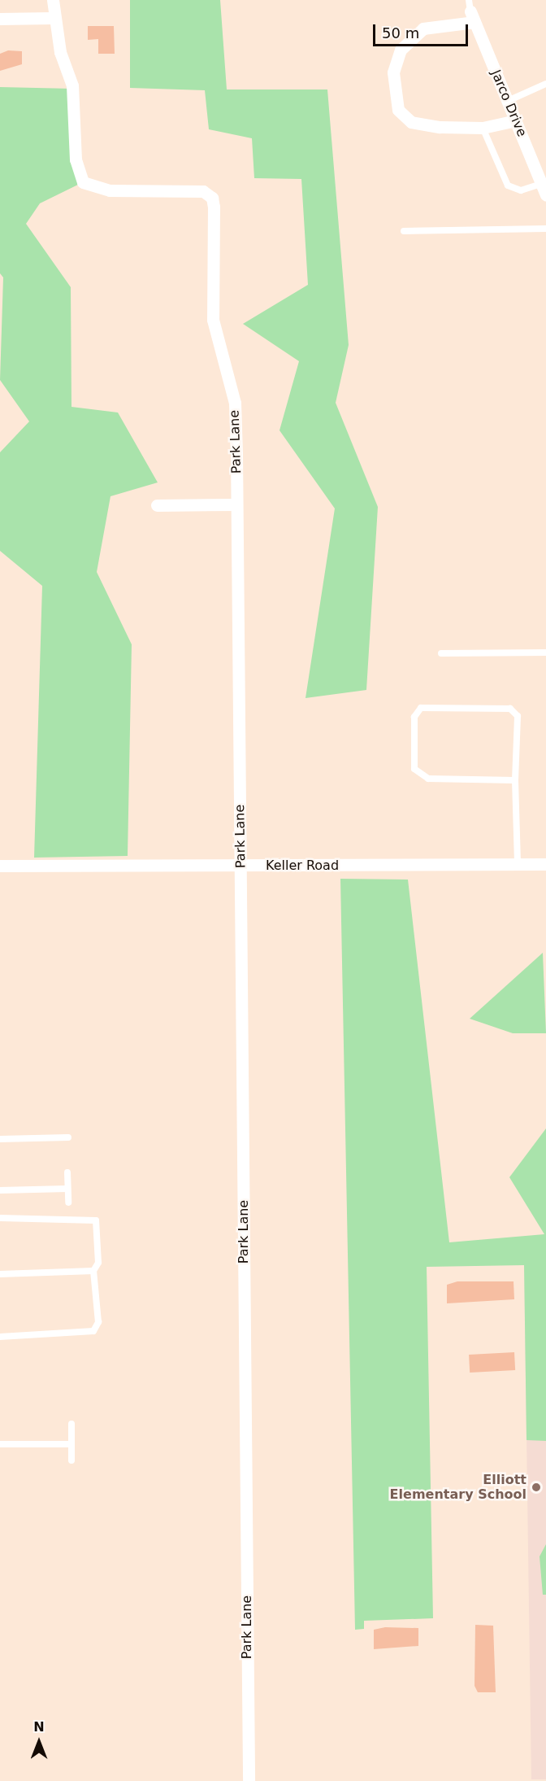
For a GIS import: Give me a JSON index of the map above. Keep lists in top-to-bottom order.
{
  "streets": {
    "street": ["Jarco Drive", "Park Lane", "Keller Road"]
  },
  "crossings": [
    ["Park Lane", "Keller Road"]
  ],
  "places": ["Elliott Elementary School"],
  "scale_bar": "50 m",
  "north": "top"
}
